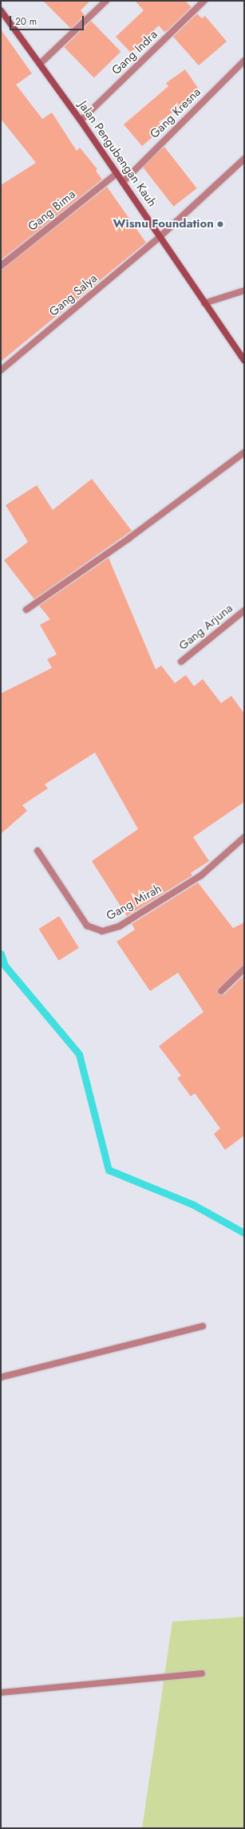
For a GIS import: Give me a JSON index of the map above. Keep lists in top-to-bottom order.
{
  "streets": {
    "street": [
      "Gang Indra",
      "Gang Kresna",
      "Jalan Pengubengan Kauh",
      "Gang Bima",
      "Gang Salya",
      "Gang Arjuna",
      "Gang Mirah"
    ]
  },
  "crossings": [
    ["Gang Indra", "Jalan Pengubengan Kauh"],
    ["Gang Kresna", "Jalan Pengubengan Kauh"],
    ["Jalan Pengubengan Kauh", "Gang Bima"],
    ["Jalan Pengubengan Kauh", "Gang Salya"]
  ],
  "places": ["Wisnu Foundation"],
  "scale_bar": "20 m"
}
